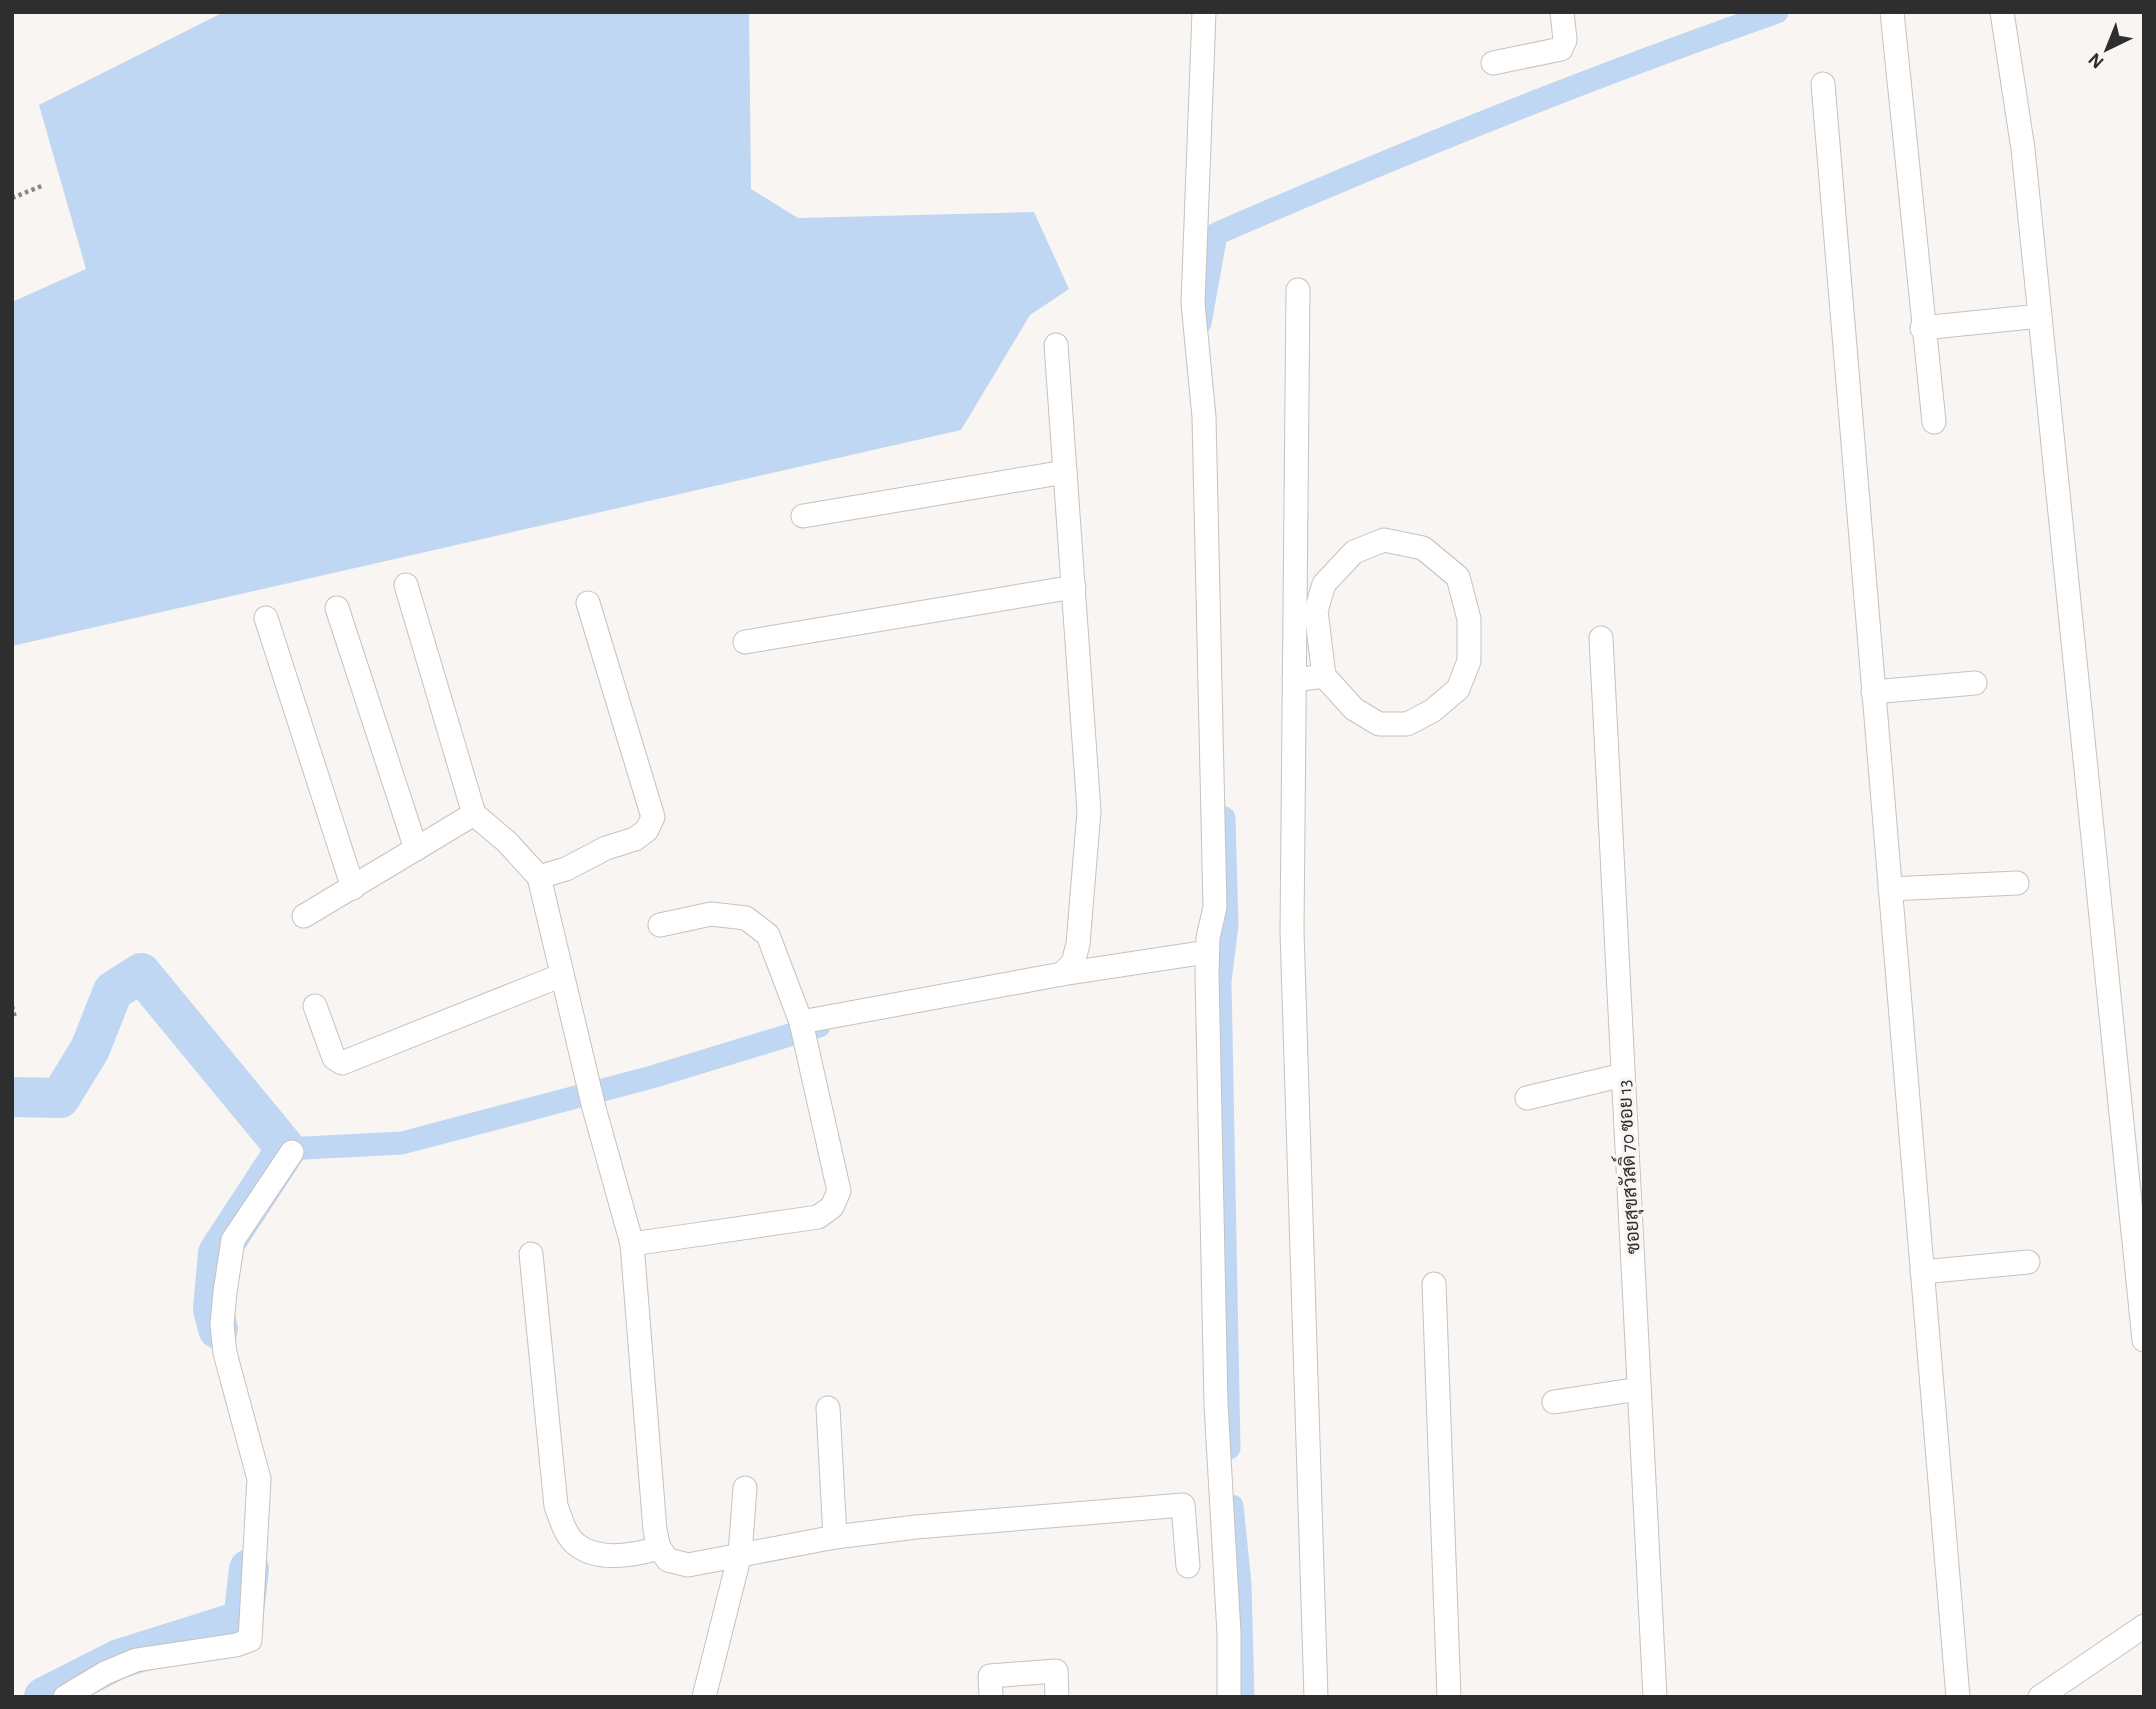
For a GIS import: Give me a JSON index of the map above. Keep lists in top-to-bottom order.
{
  "streets": {
    "street": ["ซอยสุขสวัสดิ์ 70 ซอย 13"]
  },
  "north": "bottom left"
}
